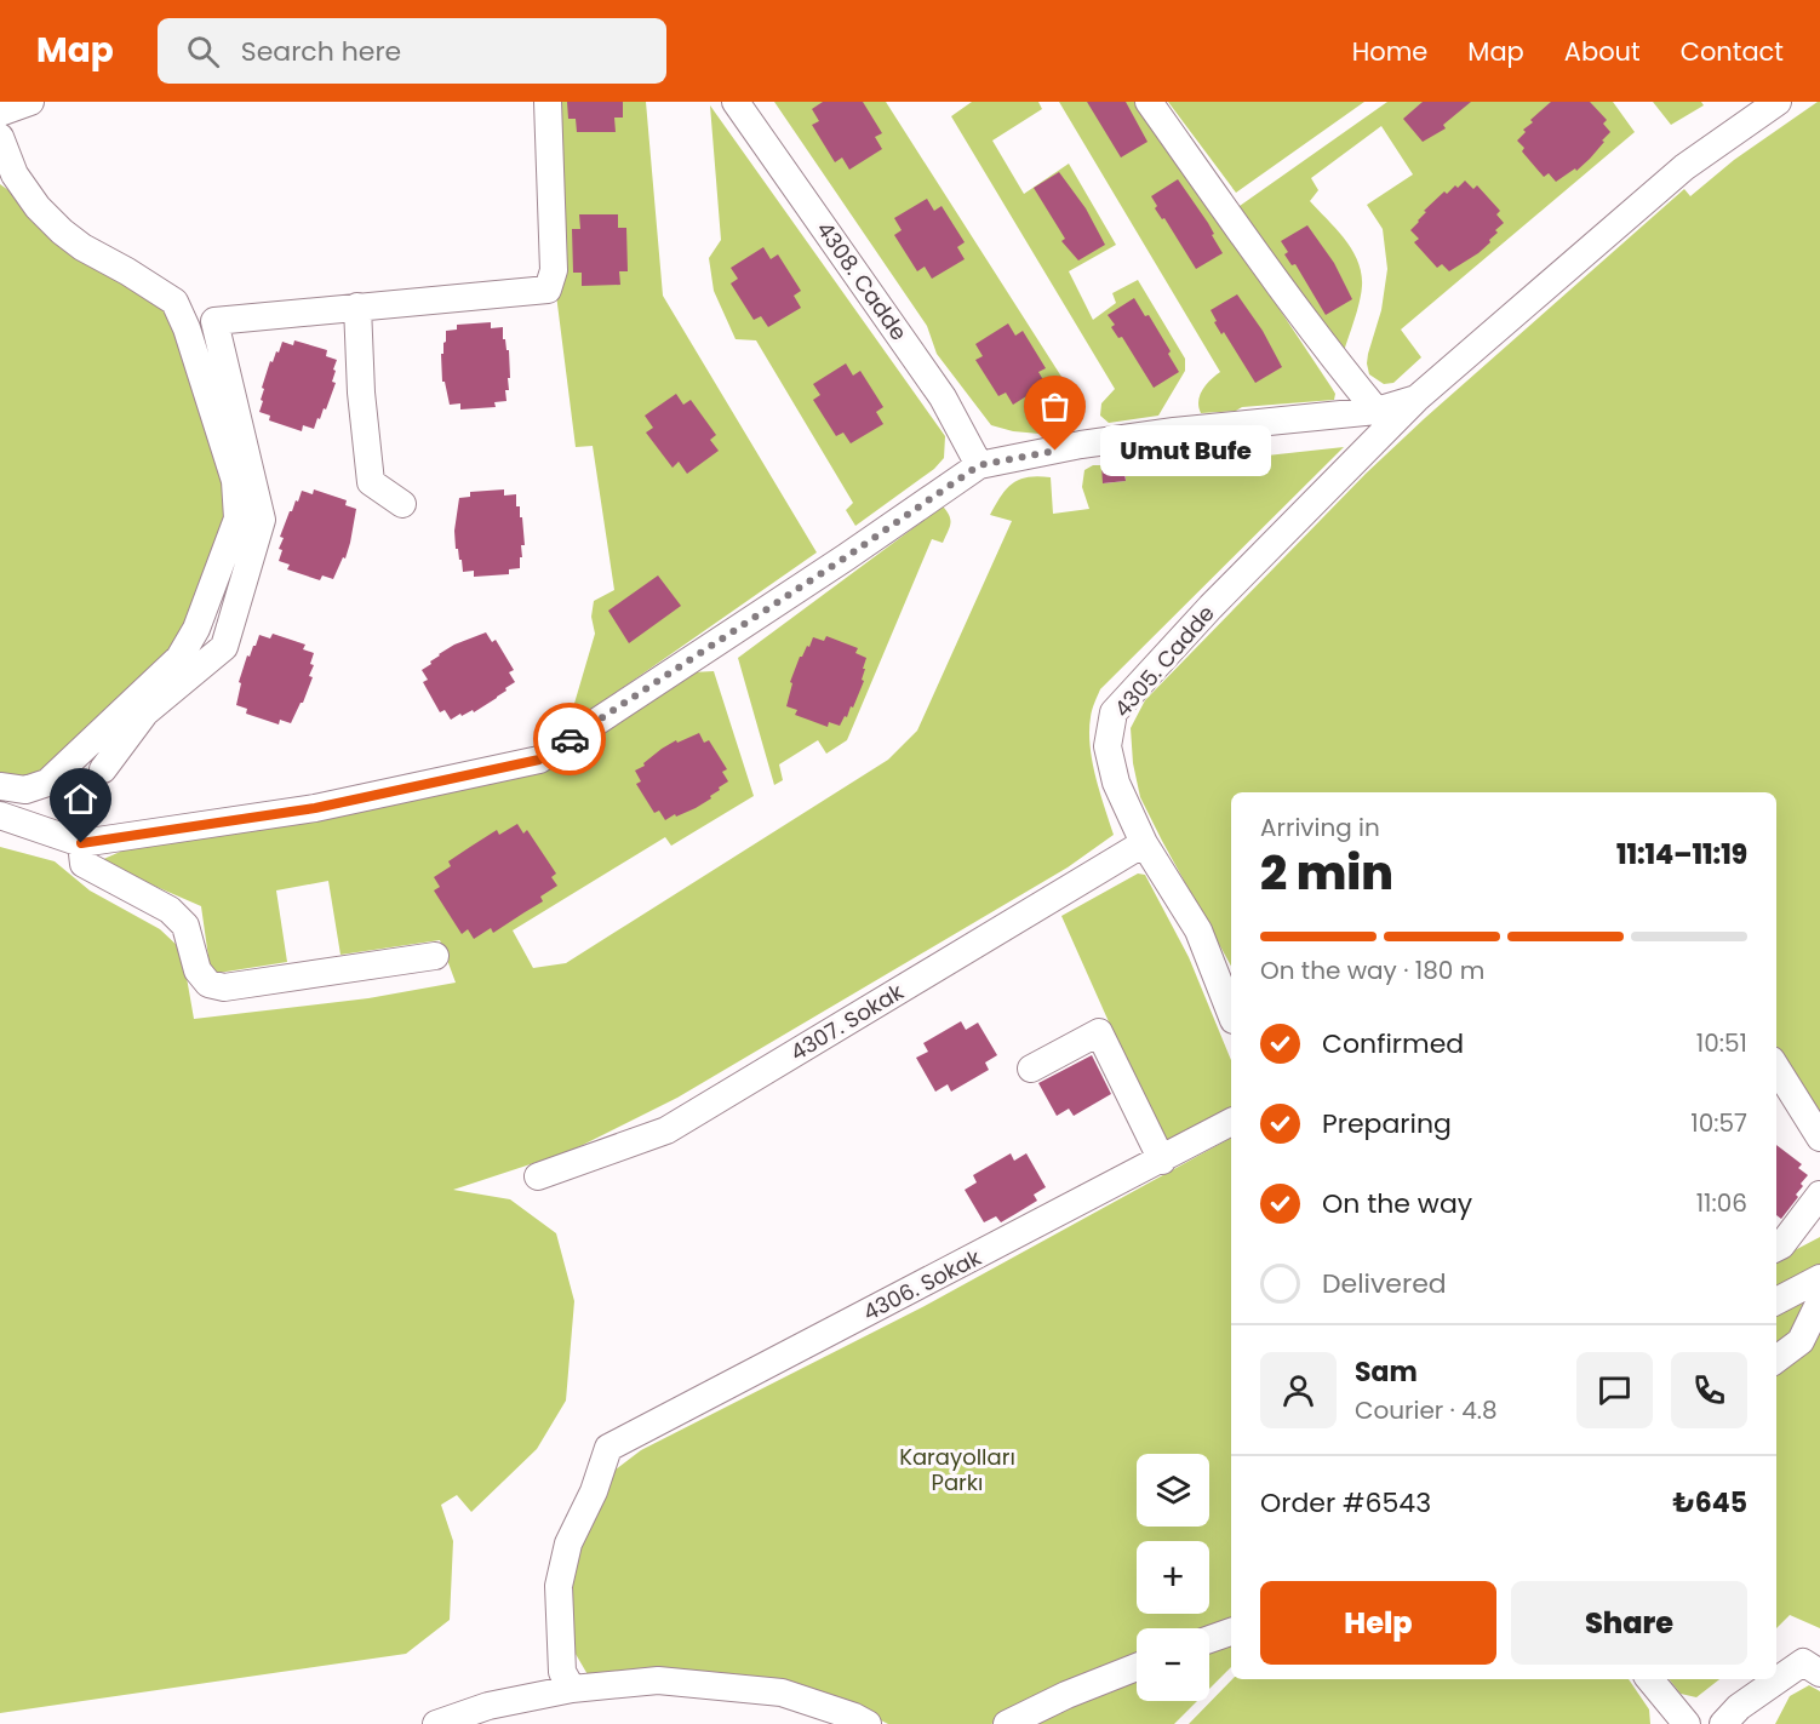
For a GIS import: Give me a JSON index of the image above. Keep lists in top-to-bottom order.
{
  "streets": {
    "street": [
      "4308. Cadde",
      "4305. Cadde",
      "4307. Sokak",
      "4306. Sokak"
    ]
  },
  "crossings": [
    ["4305. Cadde", "4307. Sokak"]
  ],
  "parks": ["Karayolları Parkı"],
  "places": ["Umut Bufe"],
  "page": {
    "header": "Map",
    "search": "Search here",
    "nav": [
      "Home",
      "Map",
      "About",
      "Contact"
    ],
    "bubble": "Umut Bufe",
    "heading": ["2 min", "Arriving in", "11:14–11:19"],
    "panel": [
      "Sam",
      "Courier · 4.8",
      "Order #6543",
      "₺645"
    ],
    "bar": "On the way · 180 m",
    "list": [
      ["Confirmed", "10:51"],
      ["Preparing", "10:57"],
      ["On the way", "11:06"],
      "Delivered"
    ],
    "map_buttons": ["+", "−"],
    "buttons": ["Help", "Share"]
  }
}
